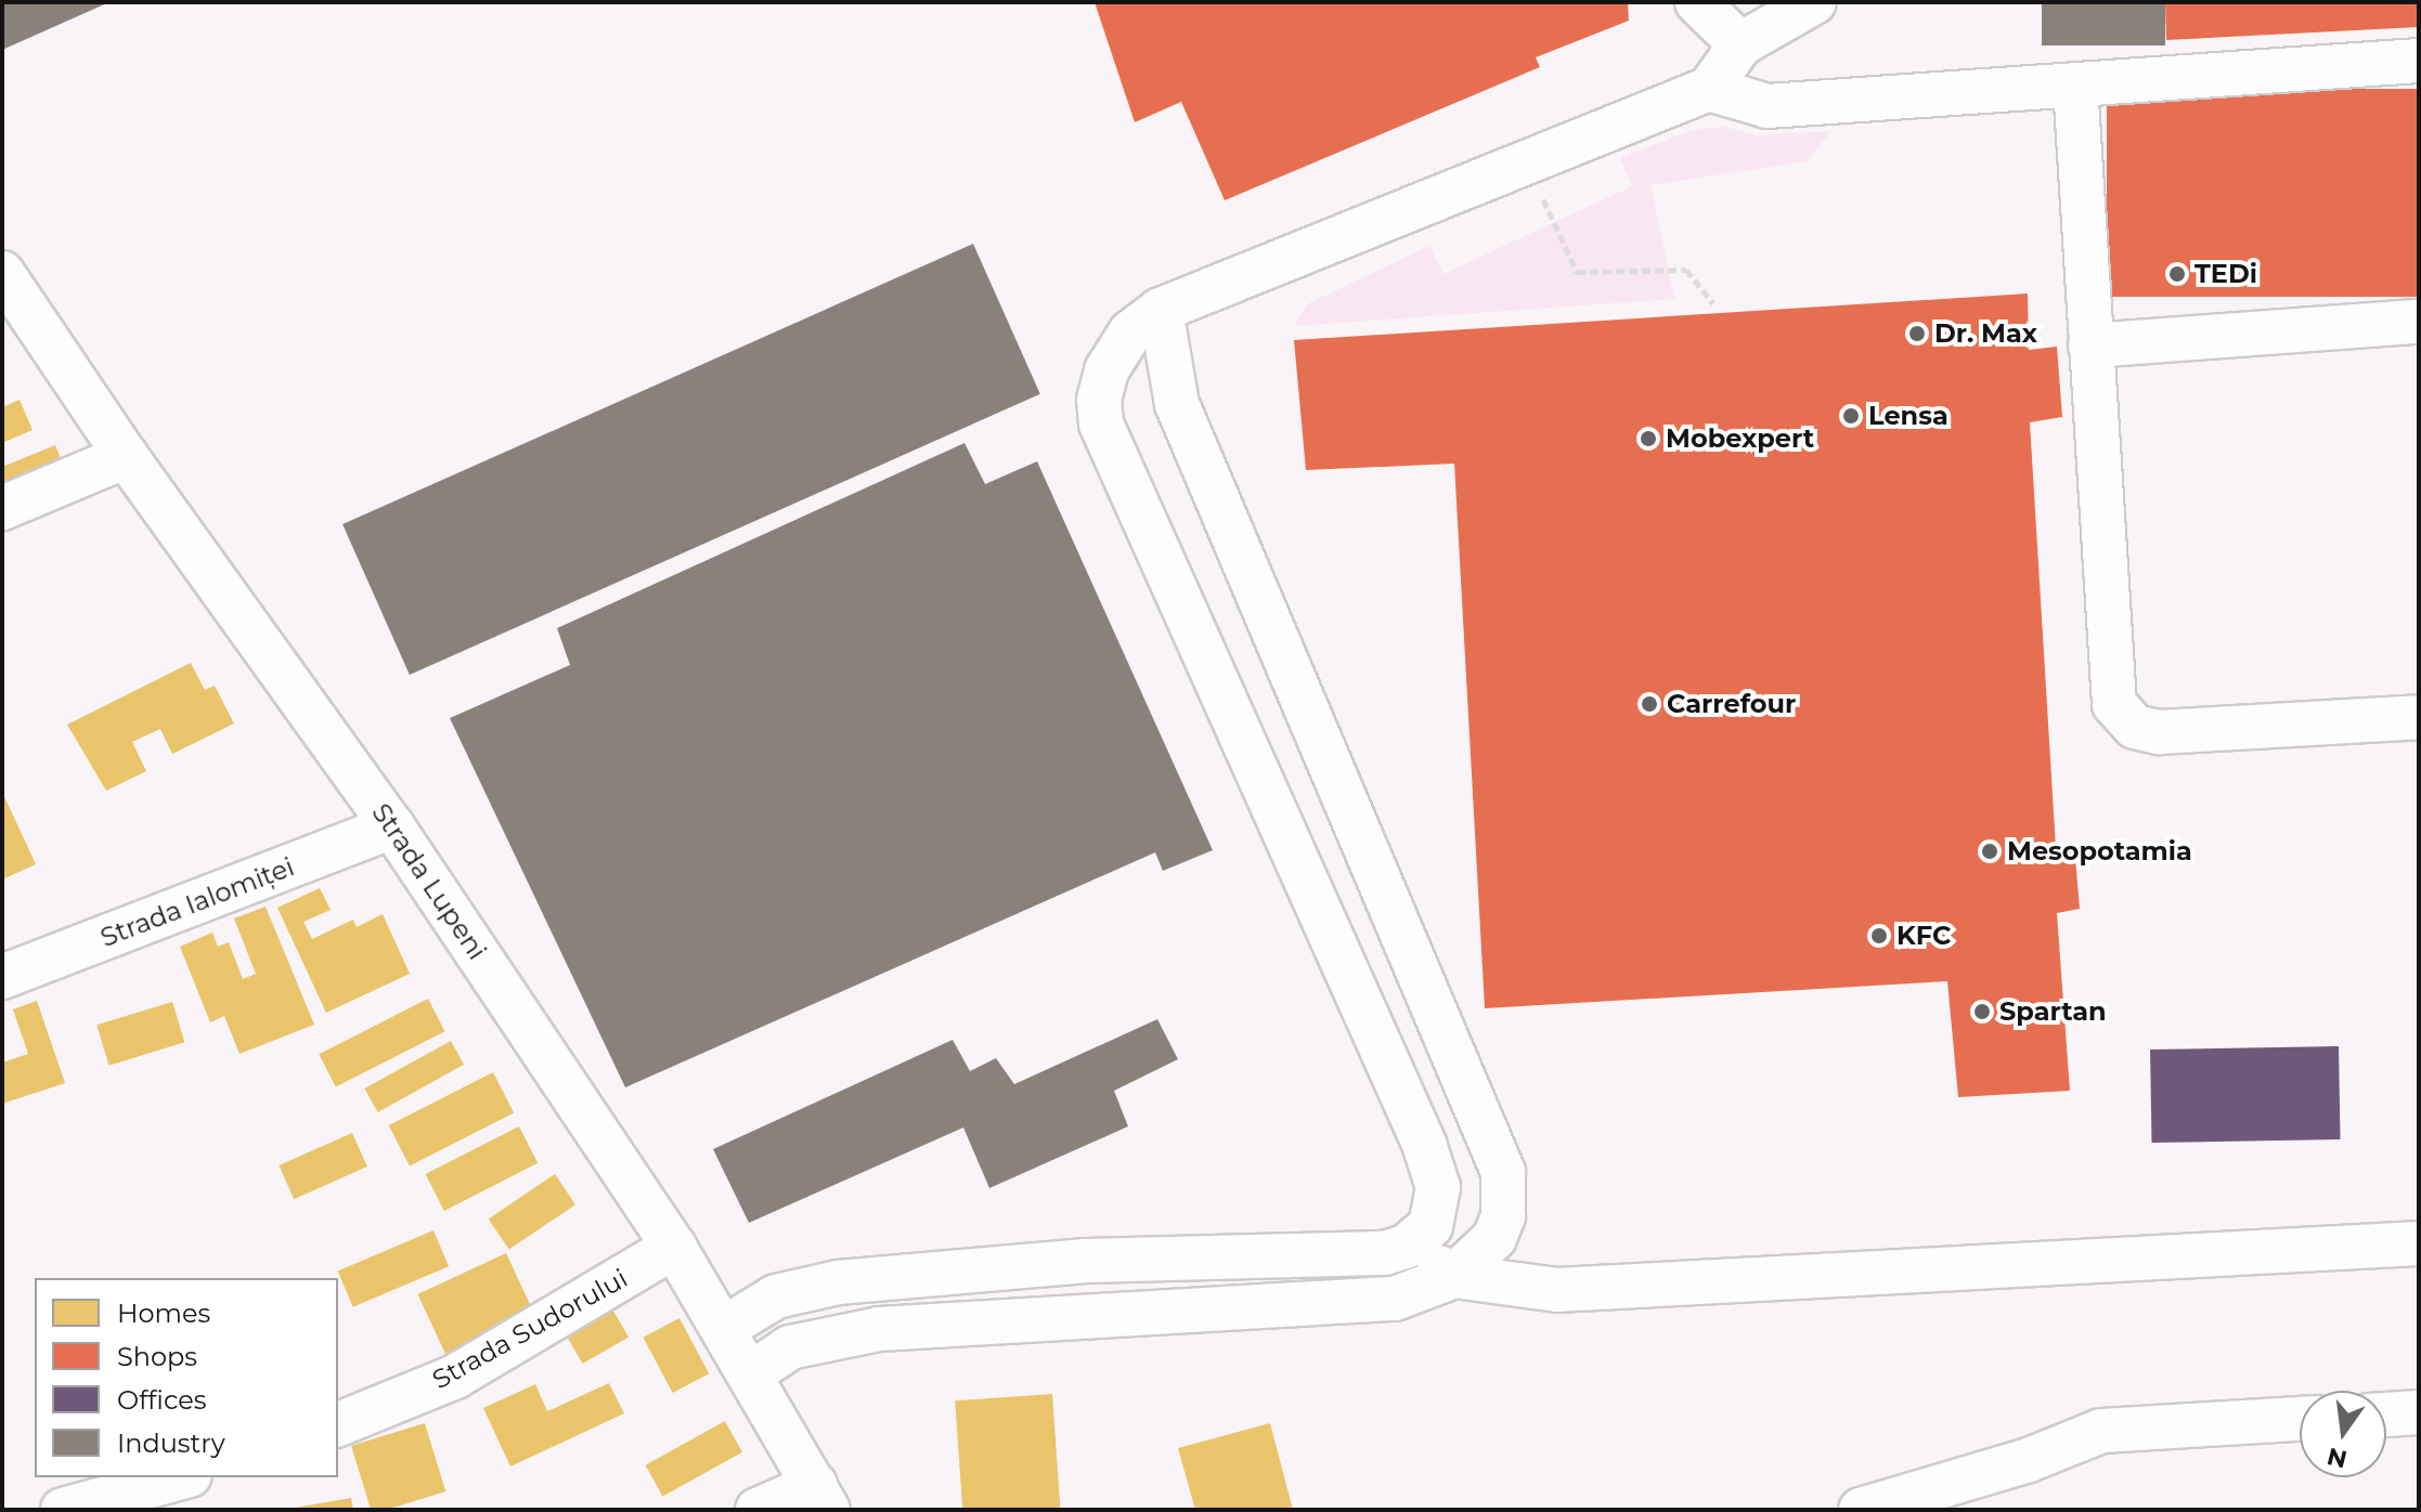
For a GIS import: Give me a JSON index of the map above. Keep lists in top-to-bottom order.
{
  "streets": {
    "street": ["Strada Lupeni", "Strada Ialomiței", "Strada Sudorului"]
  },
  "crossings": [
    ["Strada Lupeni", "Strada Ialomiței"],
    ["Strada Lupeni", "Strada Sudorului"]
  ],
  "places": [
    "TEDi",
    "Dr. Max",
    "Lensa",
    "Mobexpert",
    "Carrefour",
    "Mesopotamia",
    "KFC",
    "Spartan"
  ],
  "legend": [
    "Homes",
    "Shops",
    "Offices",
    "Industry"
  ],
  "north": "bottom"
}
